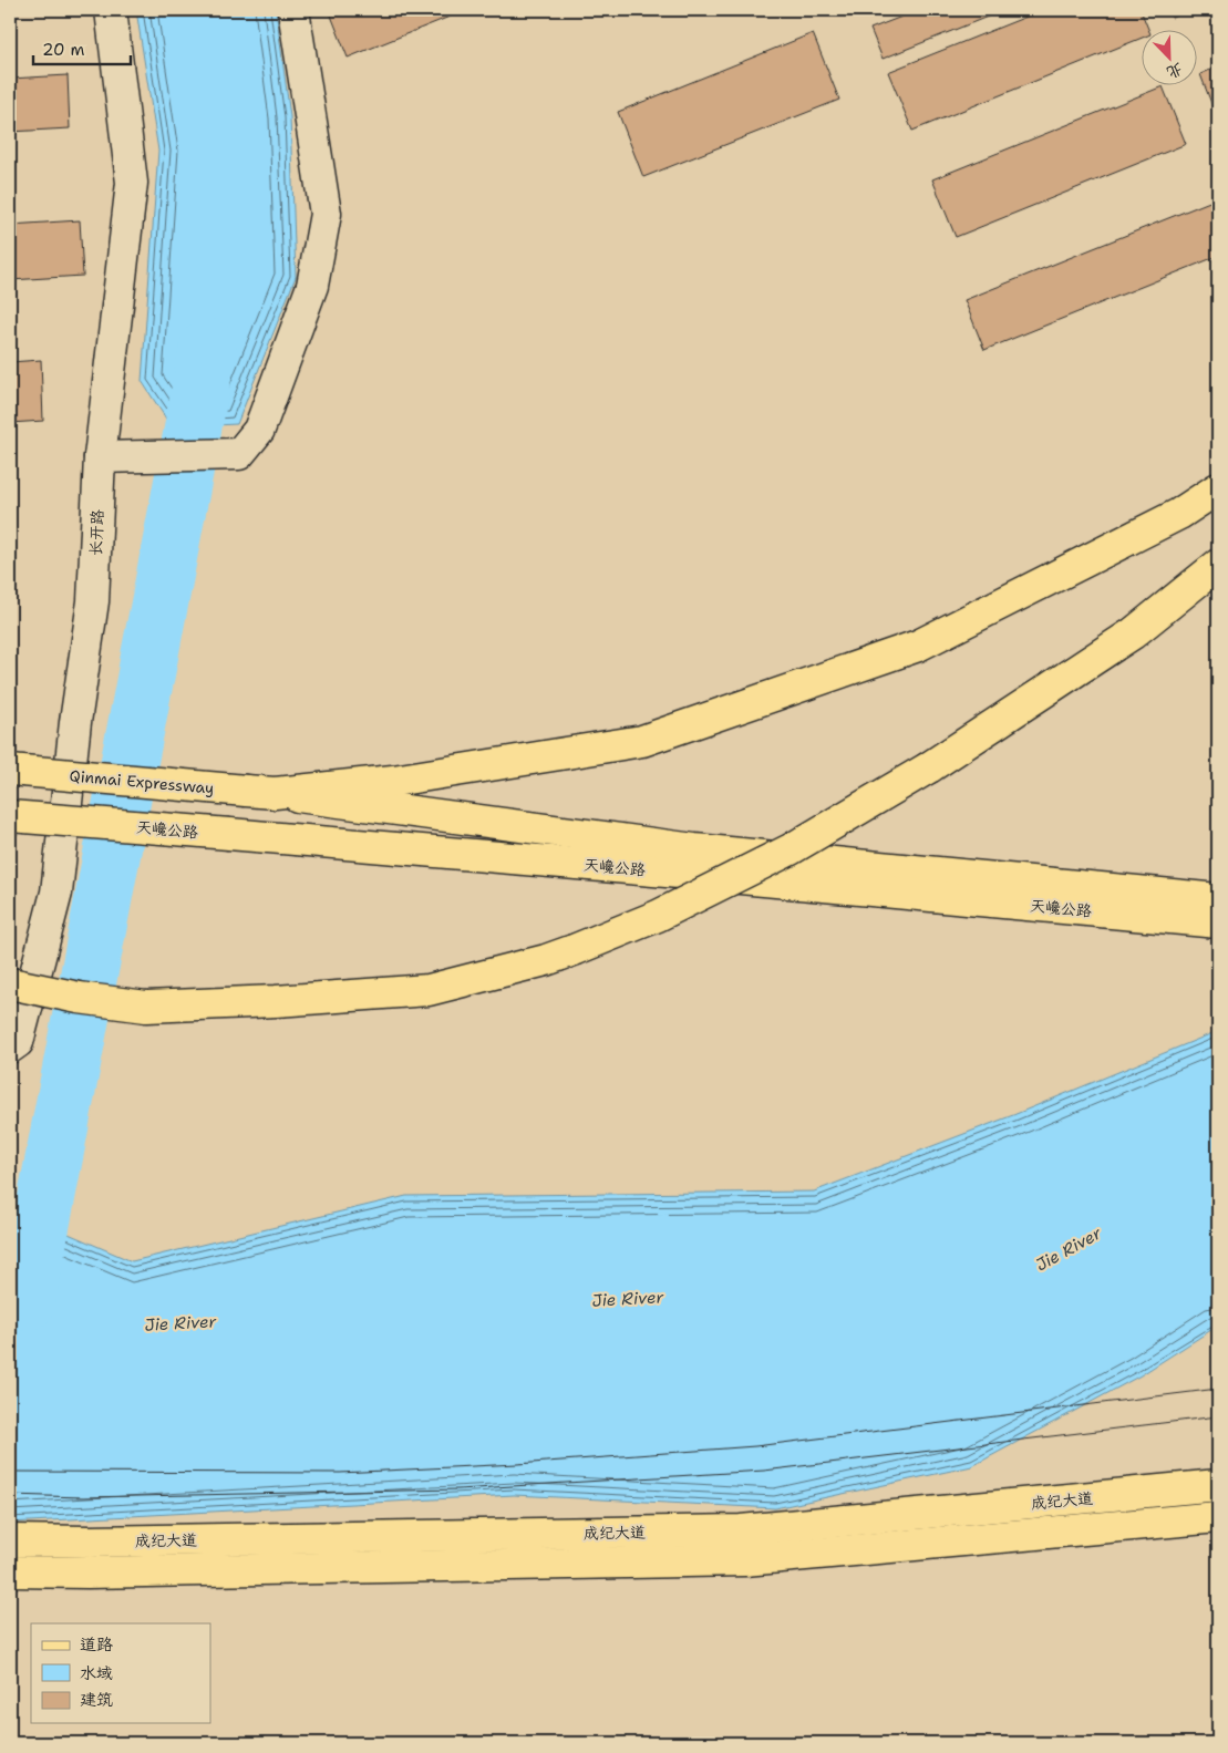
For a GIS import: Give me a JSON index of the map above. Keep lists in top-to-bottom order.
{
  "streets": {
    "main road": ["Qinmai Expressway", "天巉公路", "成纪大道"],
    "street": ["长开路"]
  },
  "crossings": [
    ["Qinmai Expressway", "天巉公路"]
  ],
  "water": ["Jie River"],
  "legend": ["道路", "水域", "建筑"],
  "scale_bar": "20 m",
  "north": "bottom right"
}
